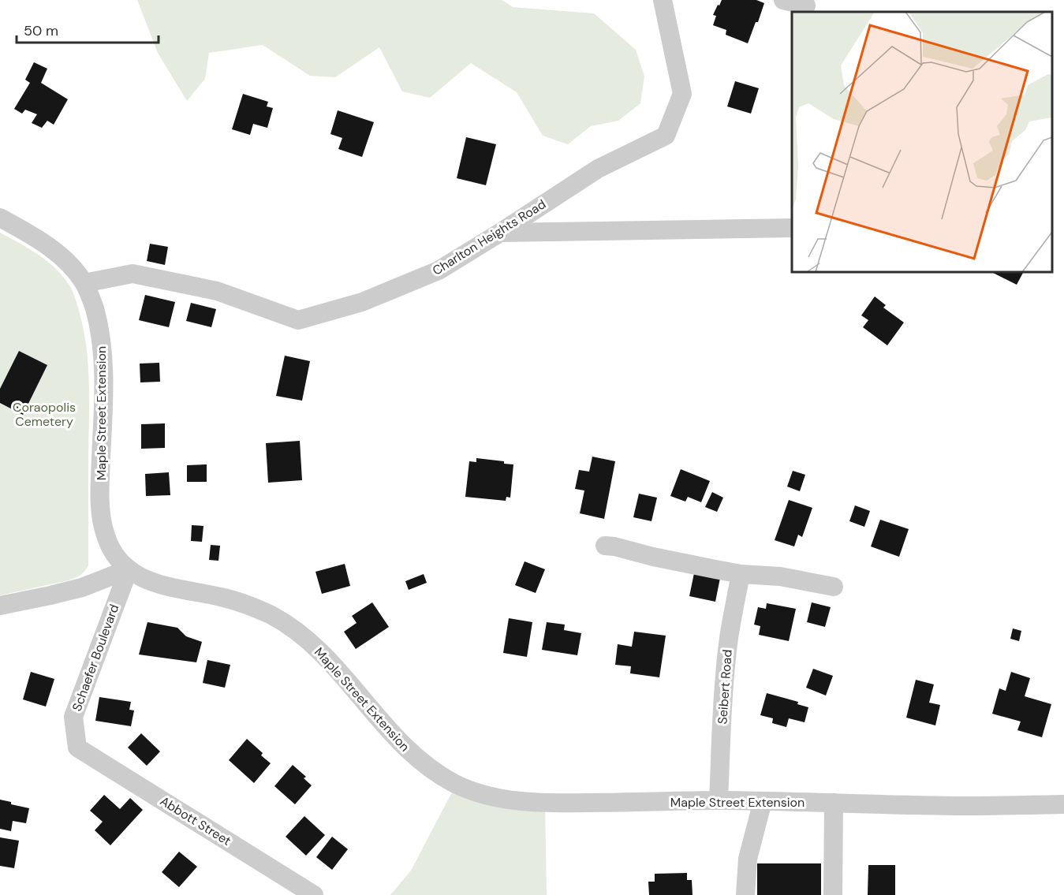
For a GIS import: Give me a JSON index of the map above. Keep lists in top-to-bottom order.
{
  "streets": {
    "street": [
      "Charlton Heights Road",
      "Maple Street Extension",
      "Schaefer Boulevard",
      "Seibert Road",
      "Abbott Street"
    ]
  },
  "crossings": [
    ["Charlton Heights Road", "Maple Street Extension"],
    ["Maple Street Extension", "Schaefer Boulevard"],
    ["Maple Street Extension", "Seibert Road"],
    ["Schaefer Boulevard", "Abbott Street"]
  ],
  "parks": ["Coraopolis Cemetery"],
  "scale_bar": "50 m"
}
